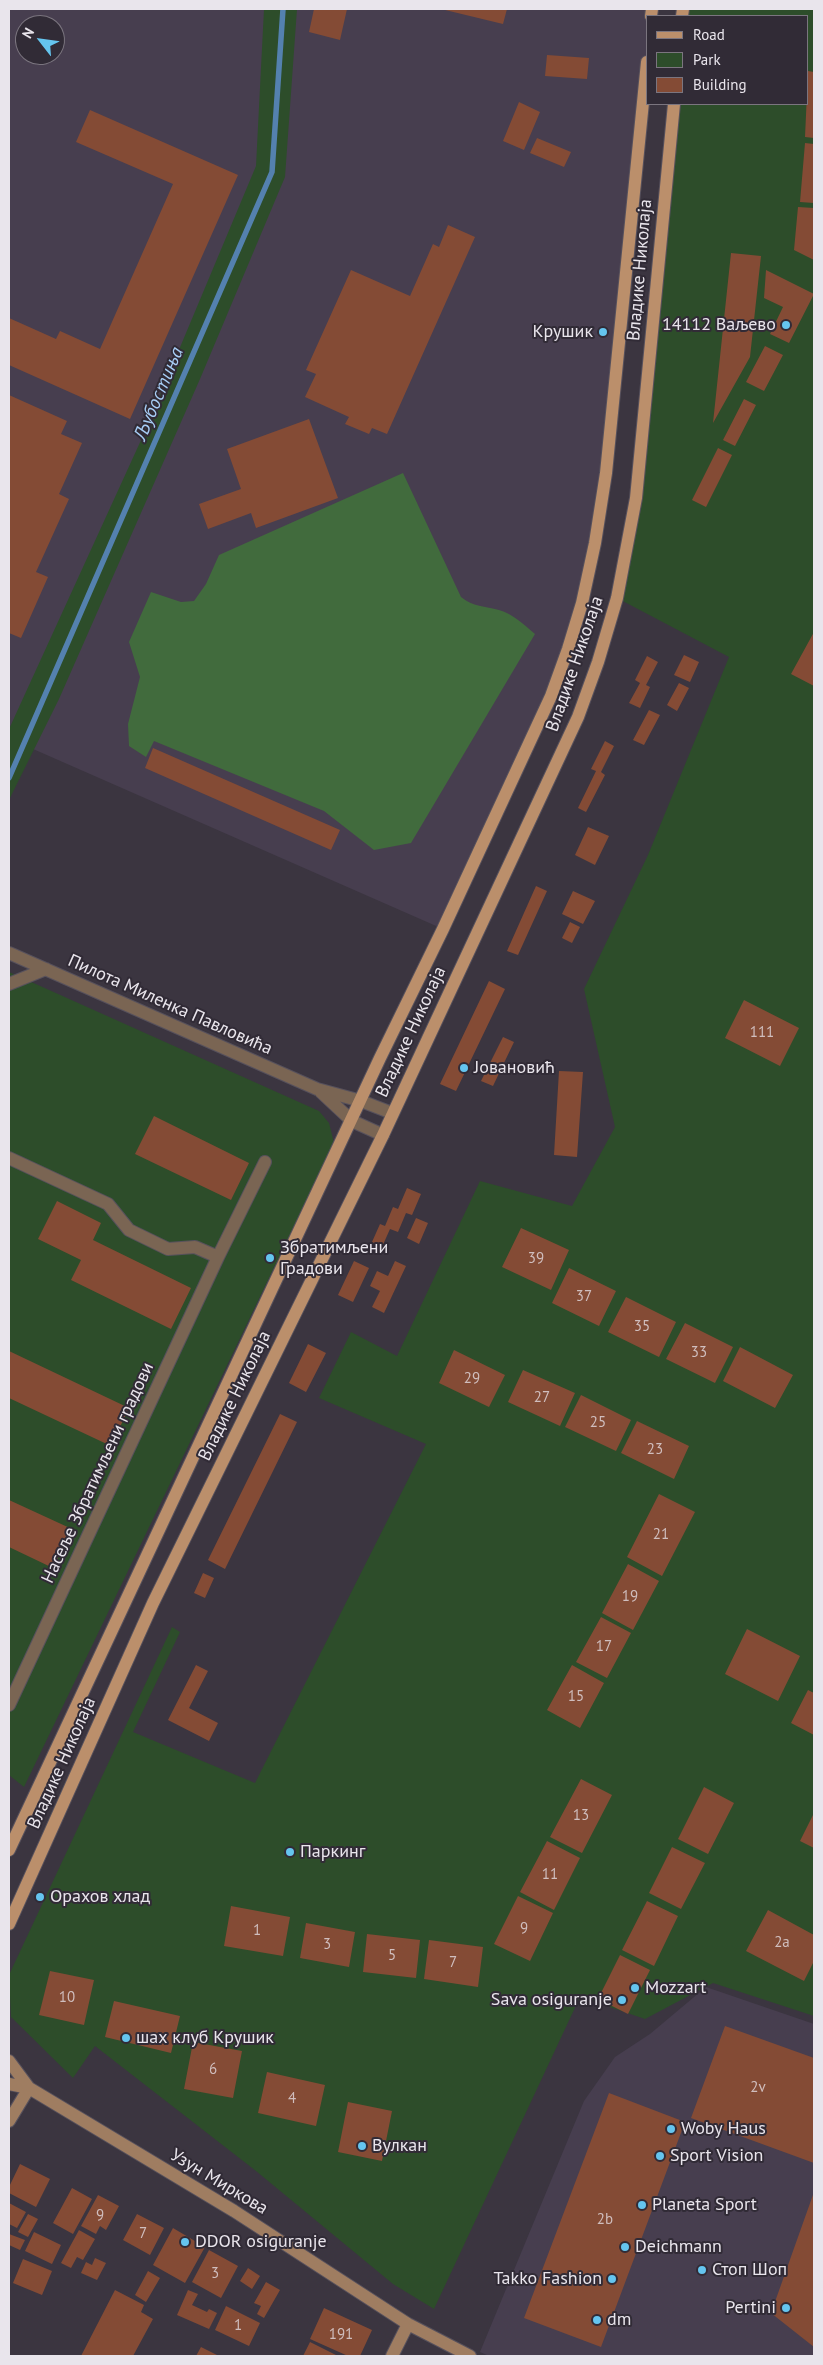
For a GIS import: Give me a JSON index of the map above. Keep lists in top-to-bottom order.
{
  "streets": {
    "main road": ["Владике Николаја"],
    "street": ["Пилота Миленка Павловића", "Насеље Збратимљени градови", "Узун Миркова"]
  },
  "water": ["Љубостиња"],
  "places": [
    "14112 Ваљево",
    "Крушик",
    "Јовановић",
    "Збратимљени Градови",
    "Паркинг",
    "Орахов хлад",
    "Mozzart",
    "Sava osiguranje",
    "шах клуб Крушик",
    "Woby Haus",
    "Вулкан",
    "Sport Vision",
    "Planeta Sport",
    "DDOR osiguranje",
    "Deichmann",
    "Стоп Шоп",
    "Takko Fashion",
    "Pertini",
    "dm"
  ],
  "house_numbers": [
    "111",
    "39",
    "37",
    "35",
    "33",
    "29",
    "27",
    "25",
    "23",
    "21",
    "19",
    "17",
    "15",
    "13",
    "11",
    "9",
    "1",
    "2a",
    "3",
    "5",
    "7",
    "10",
    "6",
    "2v",
    "4",
    "9",
    "2b",
    "7",
    "3",
    "1",
    "191"
  ],
  "legend": ["Road", "Park", "Building"],
  "north": "top left"
}
